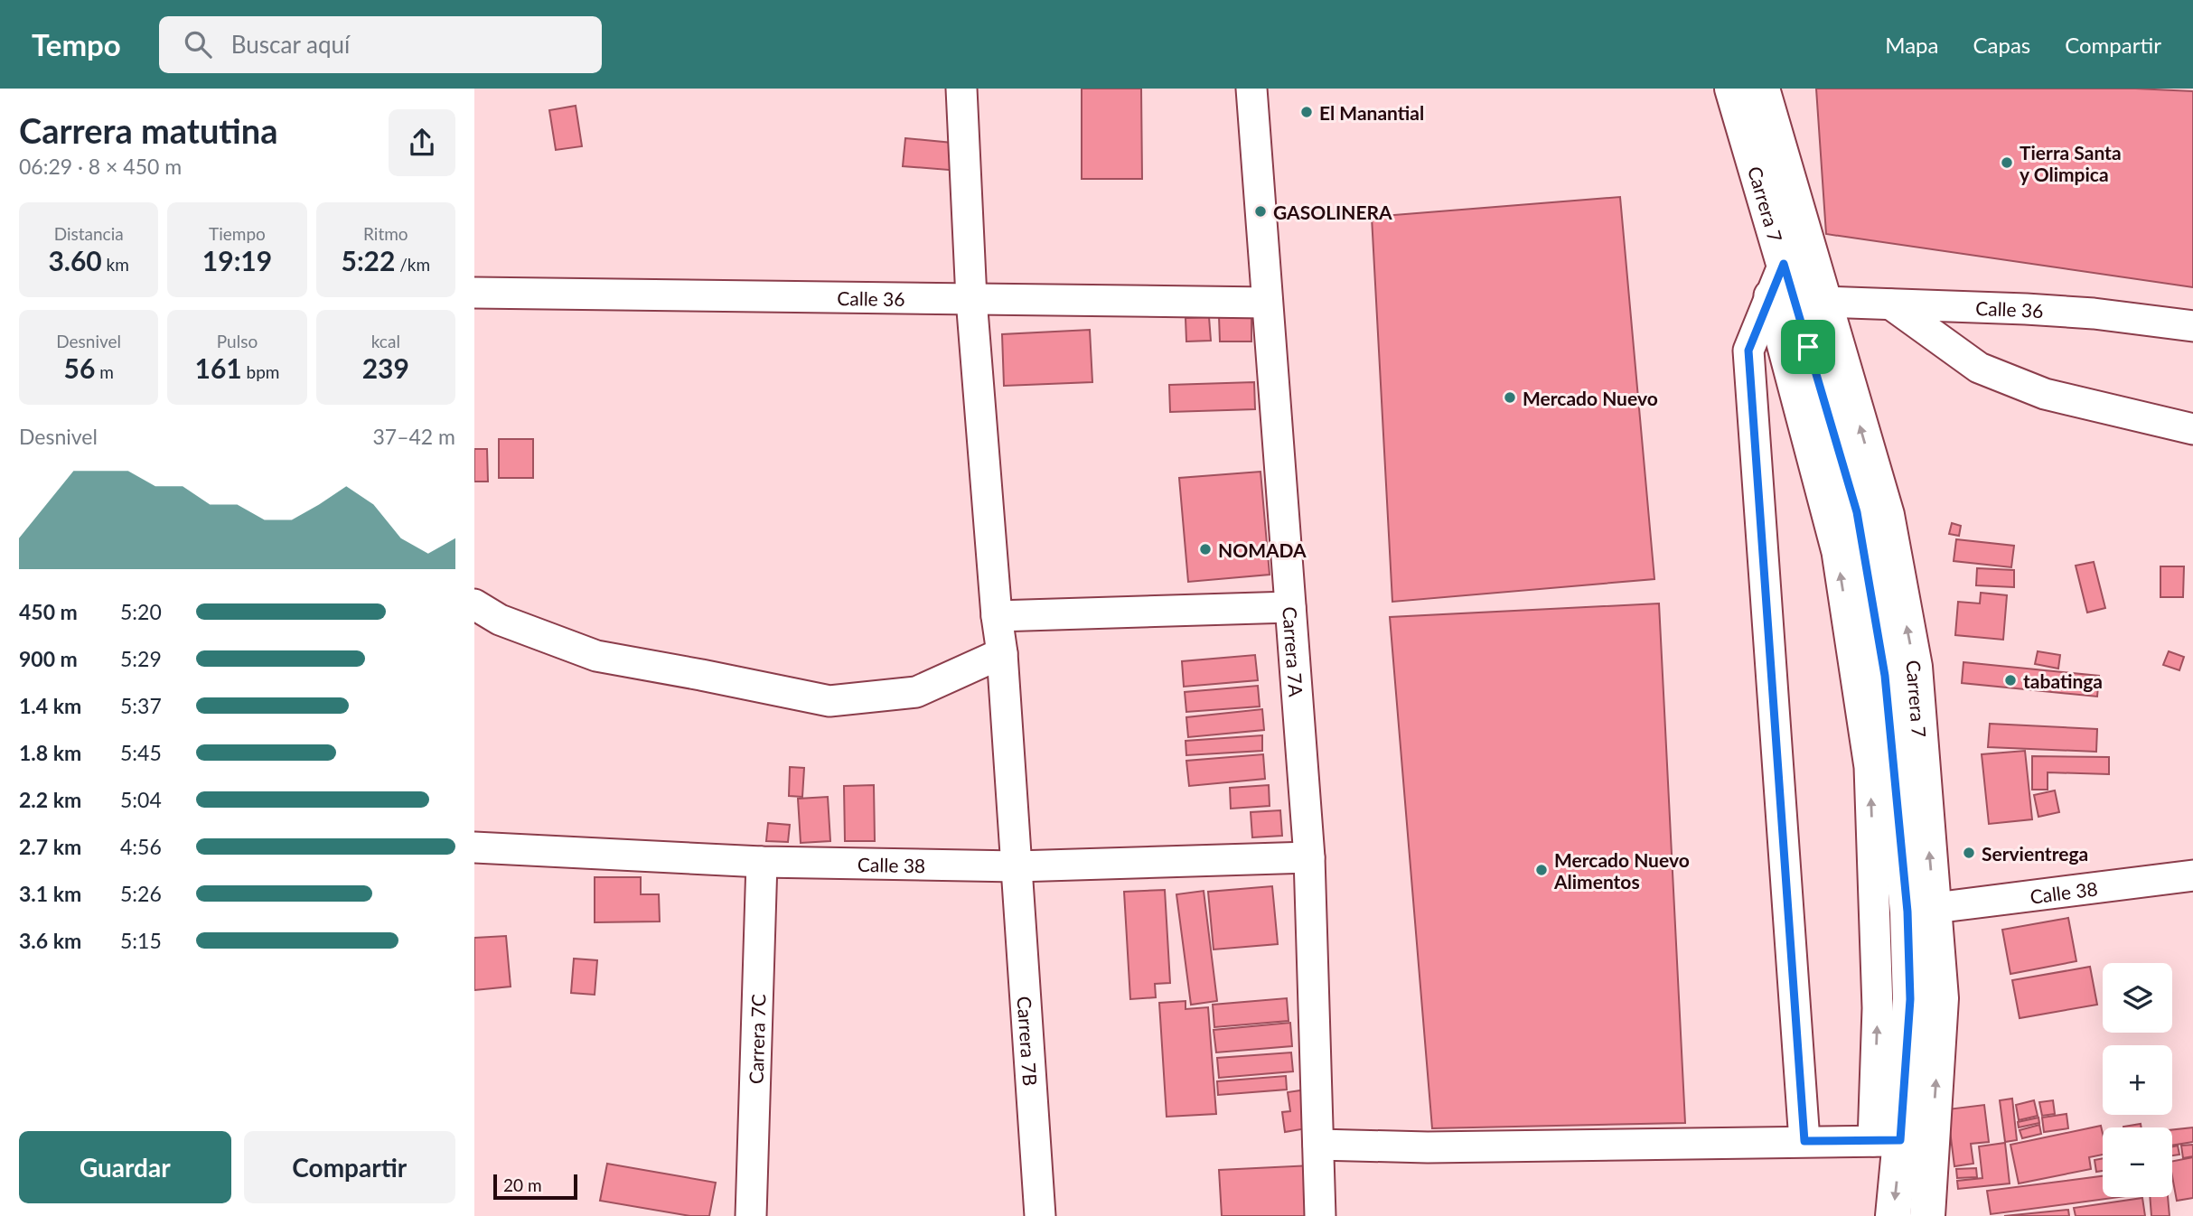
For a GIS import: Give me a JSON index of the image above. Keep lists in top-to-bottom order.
{
  "streets": {
    "main road": ["Carrera 7"],
    "street": [
      "Calle 36",
      "Carrera 7A",
      "Calle 38",
      "Carrera 7C",
      "Carrera 7B"
    ]
  },
  "crossings": [
    ["Carrera 7", "Calle 36"],
    ["Carrera 7", "Calle 38"],
    ["Calle 36", "Carrera 7A"],
    ["Calle 36", "Carrera 7B"],
    ["Carrera 7A", "Calle 38"],
    ["Calle 38", "Carrera 7C"],
    ["Calle 38", "Carrera 7B"]
  ],
  "places": [
    "El Manantial",
    "Tierra Santa y Olimpica",
    "GASOLINERA",
    "Mercado Nuevo",
    "NOMADA",
    "tabatinga",
    "Servientrega",
    "Mercado Nuevo Alimentos"
  ],
  "scale_bar": "20 m",
  "page": {
    "header": "Tempo",
    "search": "Buscar aquí",
    "nav": ["Mapa", "Capas", "Compartir"],
    "heading": ["Carrera matutina", "06:29 · 8 × 450 m"],
    "stats": [
      ["Distancia", "3.60 km"],
      ["Tiempo", "19:19"],
      ["Ritmo", "5:22 /km"],
      ["Desnivel", "56 m"],
      ["Pulso", "161 bpm"],
      ["kcal", "239"]
    ],
    "chart": ["Desnivel", "37–42 m"],
    "list": [
      {
        "name": "450 m",
        "note": "5:20"
      },
      {
        "name": "900 m",
        "note": "5:29"
      },
      {
        "name": "1.4 km",
        "note": "5:37"
      },
      {
        "name": "1.8 km",
        "note": "5:45"
      },
      {
        "name": "2.2 km",
        "note": "5:04"
      },
      {
        "name": "2.7 km",
        "note": "4:56"
      },
      {
        "name": "3.1 km",
        "note": "5:26"
      },
      {
        "name": "3.6 km",
        "note": "5:15"
      }
    ],
    "map_buttons": ["+", "−"],
    "buttons": ["Guardar", "Compartir"],
    "scale": "20 m"
  }
}
